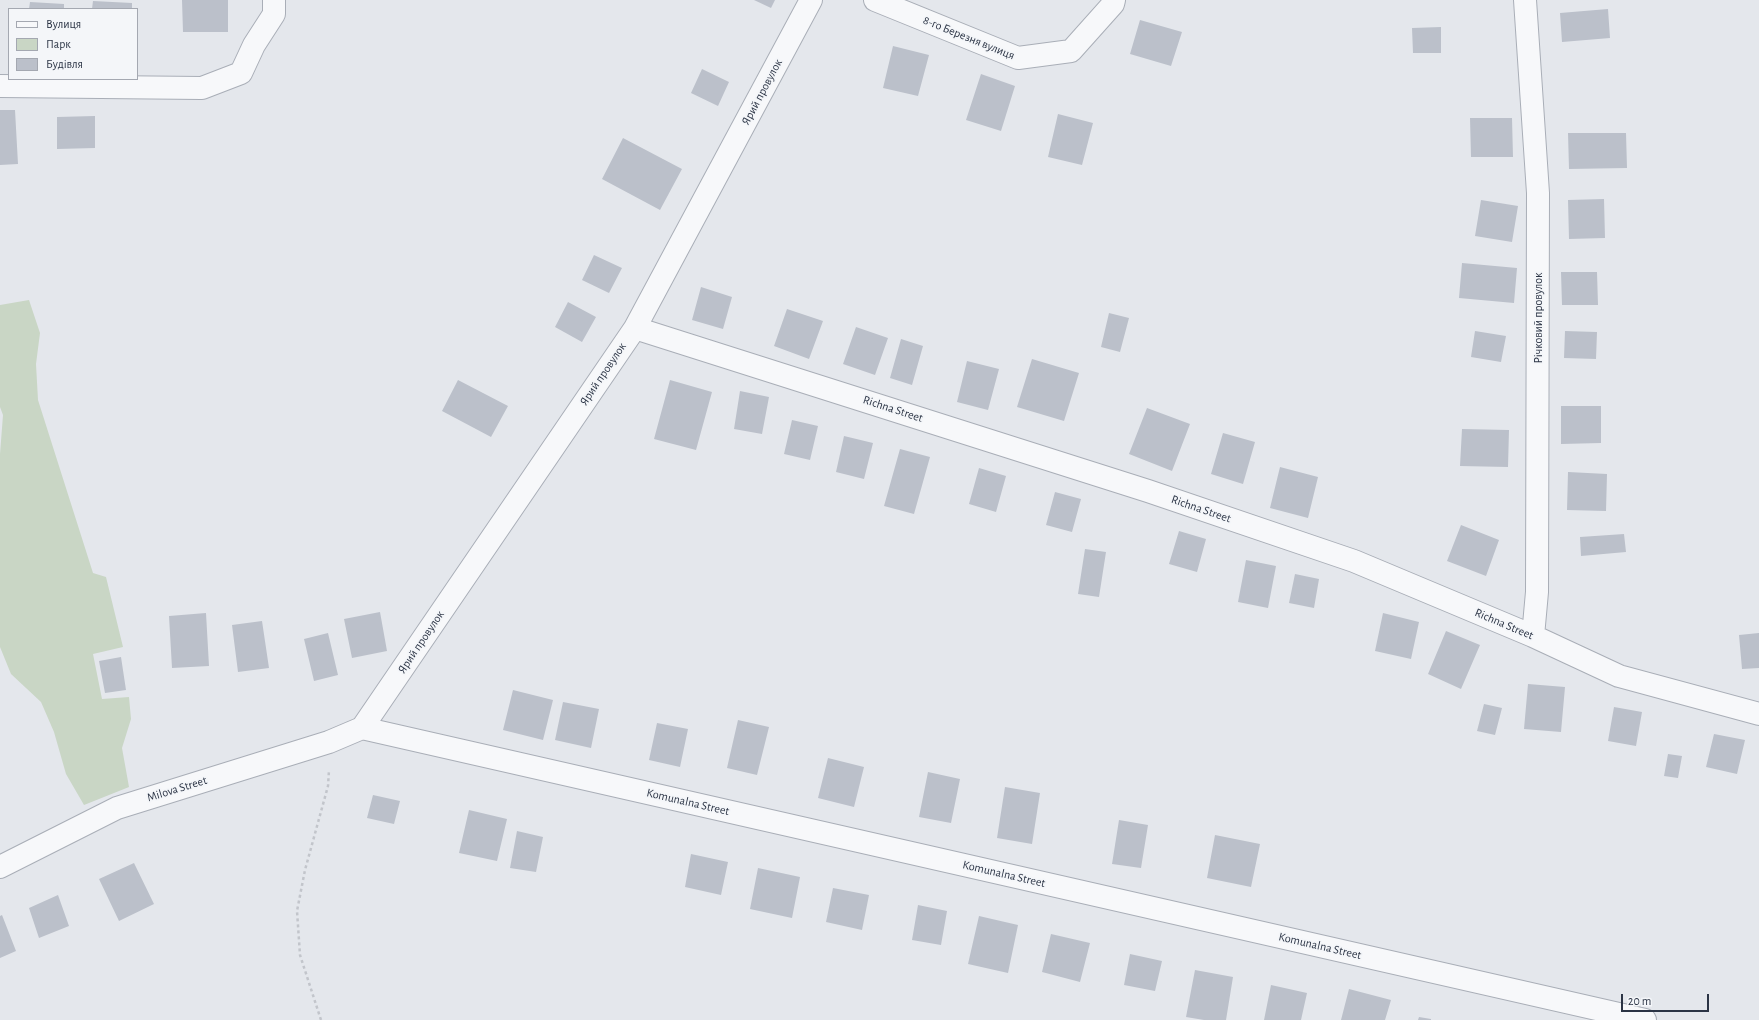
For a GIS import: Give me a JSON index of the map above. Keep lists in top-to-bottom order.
{
  "streets": {
    "street": [
      "8-го Березня вулиця",
      "Ярий провулок",
      "Річковий провулок",
      "Richna Street",
      "Milova Street",
      "Komunalna Street"
    ]
  },
  "crossings": [
    ["Ярий провулок", "Richna Street"],
    ["Ярий провулок", "Milova Street"],
    ["Ярий провулок", "Komunalna Street"],
    ["Річковий провулок", "Richna Street"],
    ["Milova Street", "Komunalna Street"]
  ],
  "legend": ["Вулиця", "Парк", "Будівля"],
  "scale_bar": "20 m"
}
